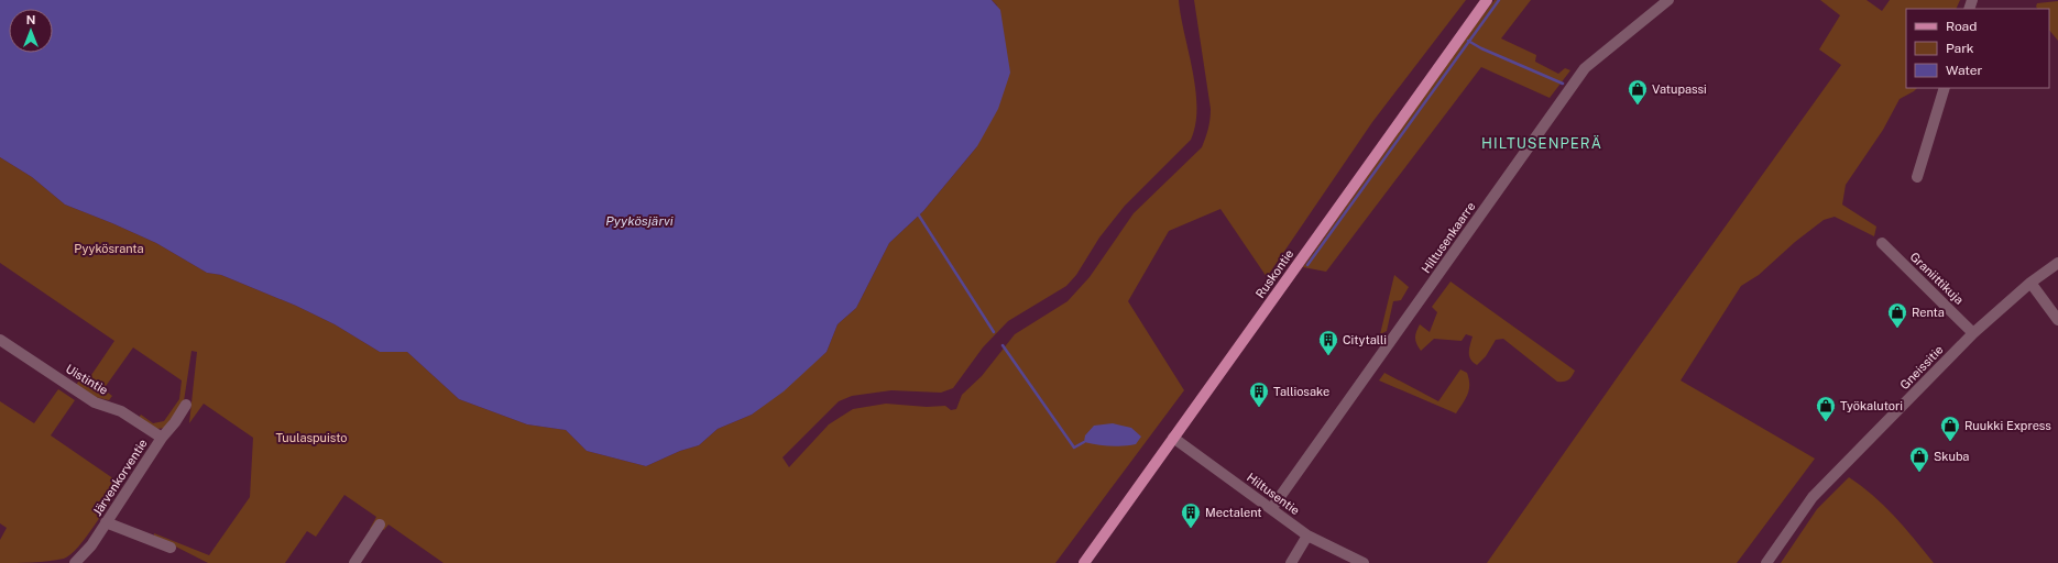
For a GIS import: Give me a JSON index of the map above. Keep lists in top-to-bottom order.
{
  "streets": {
    "main road": ["Ruskontie"],
    "street": [
      "Hiltusenkaarre",
      "Graniittikuja",
      "Gneissitie",
      "Uistintie",
      "Järvenkorventie",
      "Hiltusentie"
    ]
  },
  "crossings": [
    ["Hiltusenkaarre", "Hiltusentie"],
    ["Ruskontie", "Hiltusentie"],
    ["Graniittikuja", "Gneissitie"],
    ["Uistintie", "Järvenkorventie"]
  ],
  "districts": ["HILTUSENPERÄ"],
  "water": ["Pyykösjärvi"],
  "parks": ["Pyykösranta", "Tuulaspuisto"],
  "places": {
    "shop": [
      "Vatupassi",
      "Renta",
      "Työkalutori",
      "Ruukki Express",
      "Skuba"
    ],
    "building": ["Citytalli", "Talliosake", "Mectalent"]
  },
  "legend": ["Road", "Park", "Water"],
  "north": "top"
}
